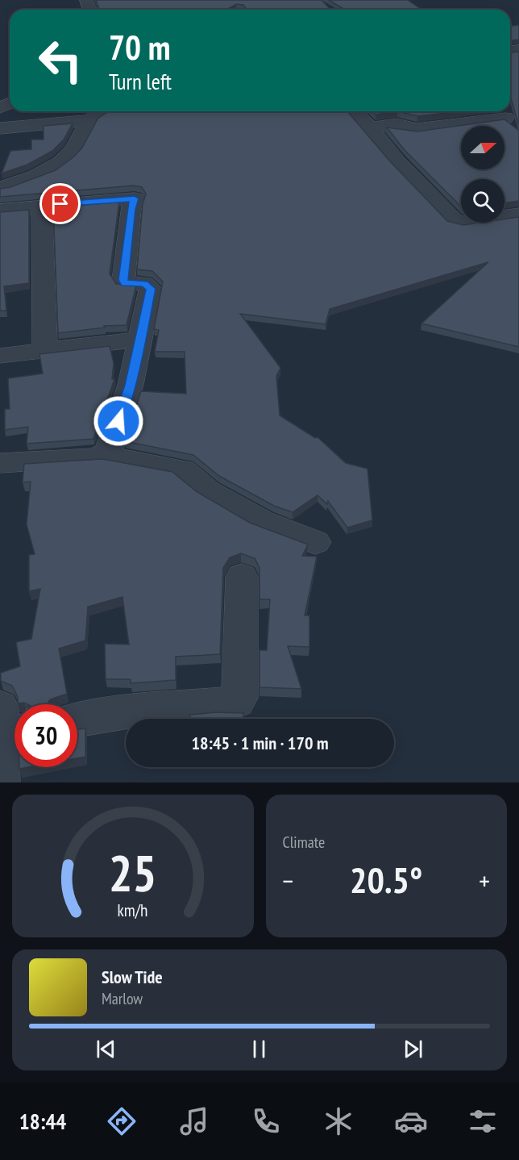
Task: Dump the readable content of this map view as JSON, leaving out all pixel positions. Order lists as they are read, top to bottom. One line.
{"north":"right","page":{"turn":["70 m","Turn left"],"limit":"30","trip":"18:45 · 1 min · 170 m","tile":"Climate","heat":["−","20.5°","+"],"song":["Slow Tide","Marlow"],"tabs":"18:44","gauge":["25","km/h"]}}
